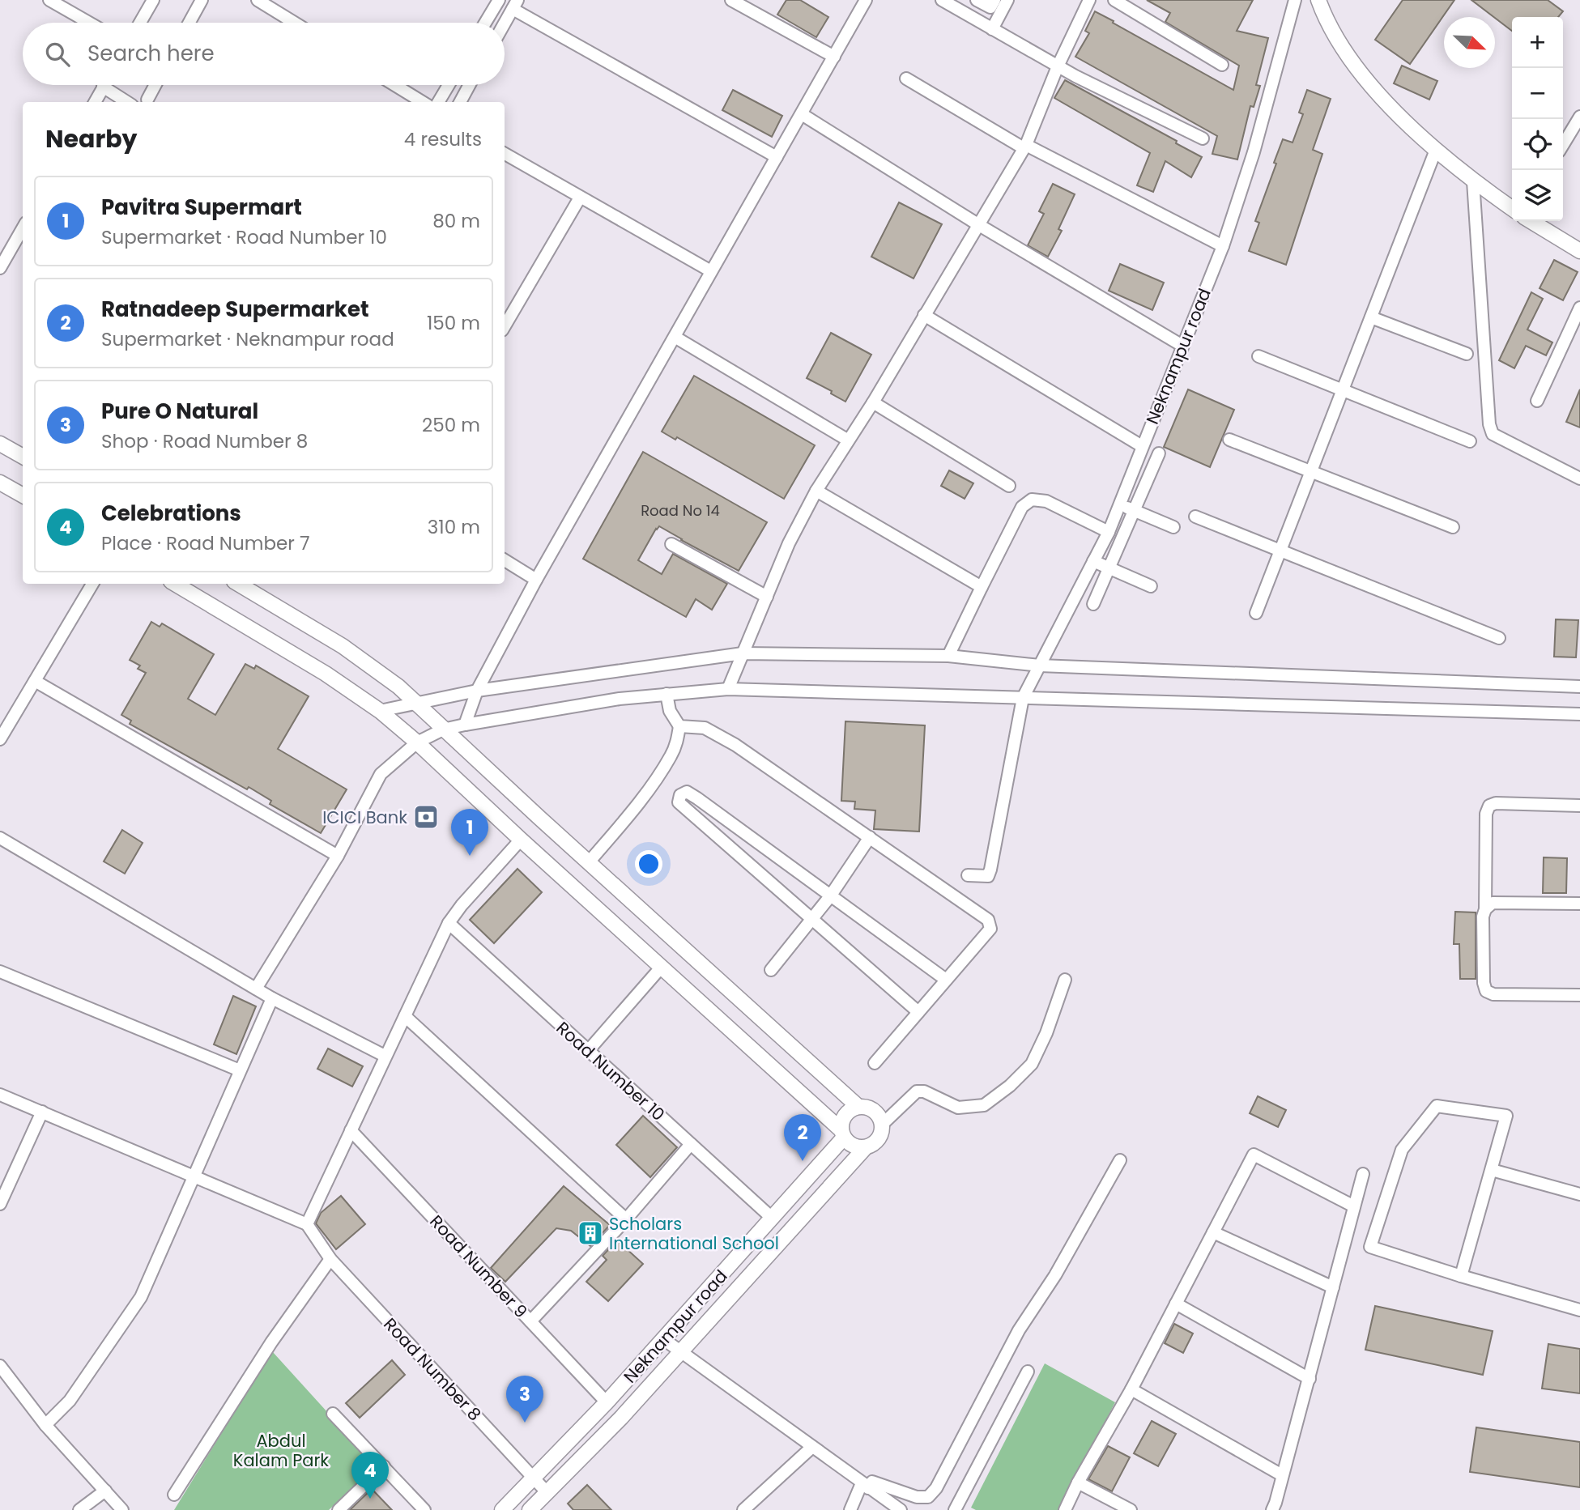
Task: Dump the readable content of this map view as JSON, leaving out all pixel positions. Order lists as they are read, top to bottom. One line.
{"streets":{"street":["Neknampur road","Road Number 10","Road Number 9","Road Number 8"]},"crossings":[["Neknampur road","Road Number 10"],["Neknampur road","Road Number 9"],["Neknampur road","Road Number 8"]],"parks":["Abdul Kalam Park"],"places":{"bank":["ICICI Bank"],"building":["Scholars International School"]},"house_numbers":["Road No 14"],"north":"bottom right","page":{"map_buttons":["+","−"],"search":"Search here","heading":["Nearby","4 results"],"list":[{"mark":"1","name":"Pavitra Supermart","note":"Supermarket · Road Number 10","value":"80 m"},{"mark":"2","name":"Ratnadeep Supermarket","note":"Supermarket · Neknampur road","value":"150 m"},{"mark":"3","name":"Pure O Natural","note":"Shop · Road Number 8","value":"250 m"},{"mark":"4","name":"Celebrations","note":"Place · Road Number 7","value":"310 m"}],"pins":["1","2","3","4"]}}
